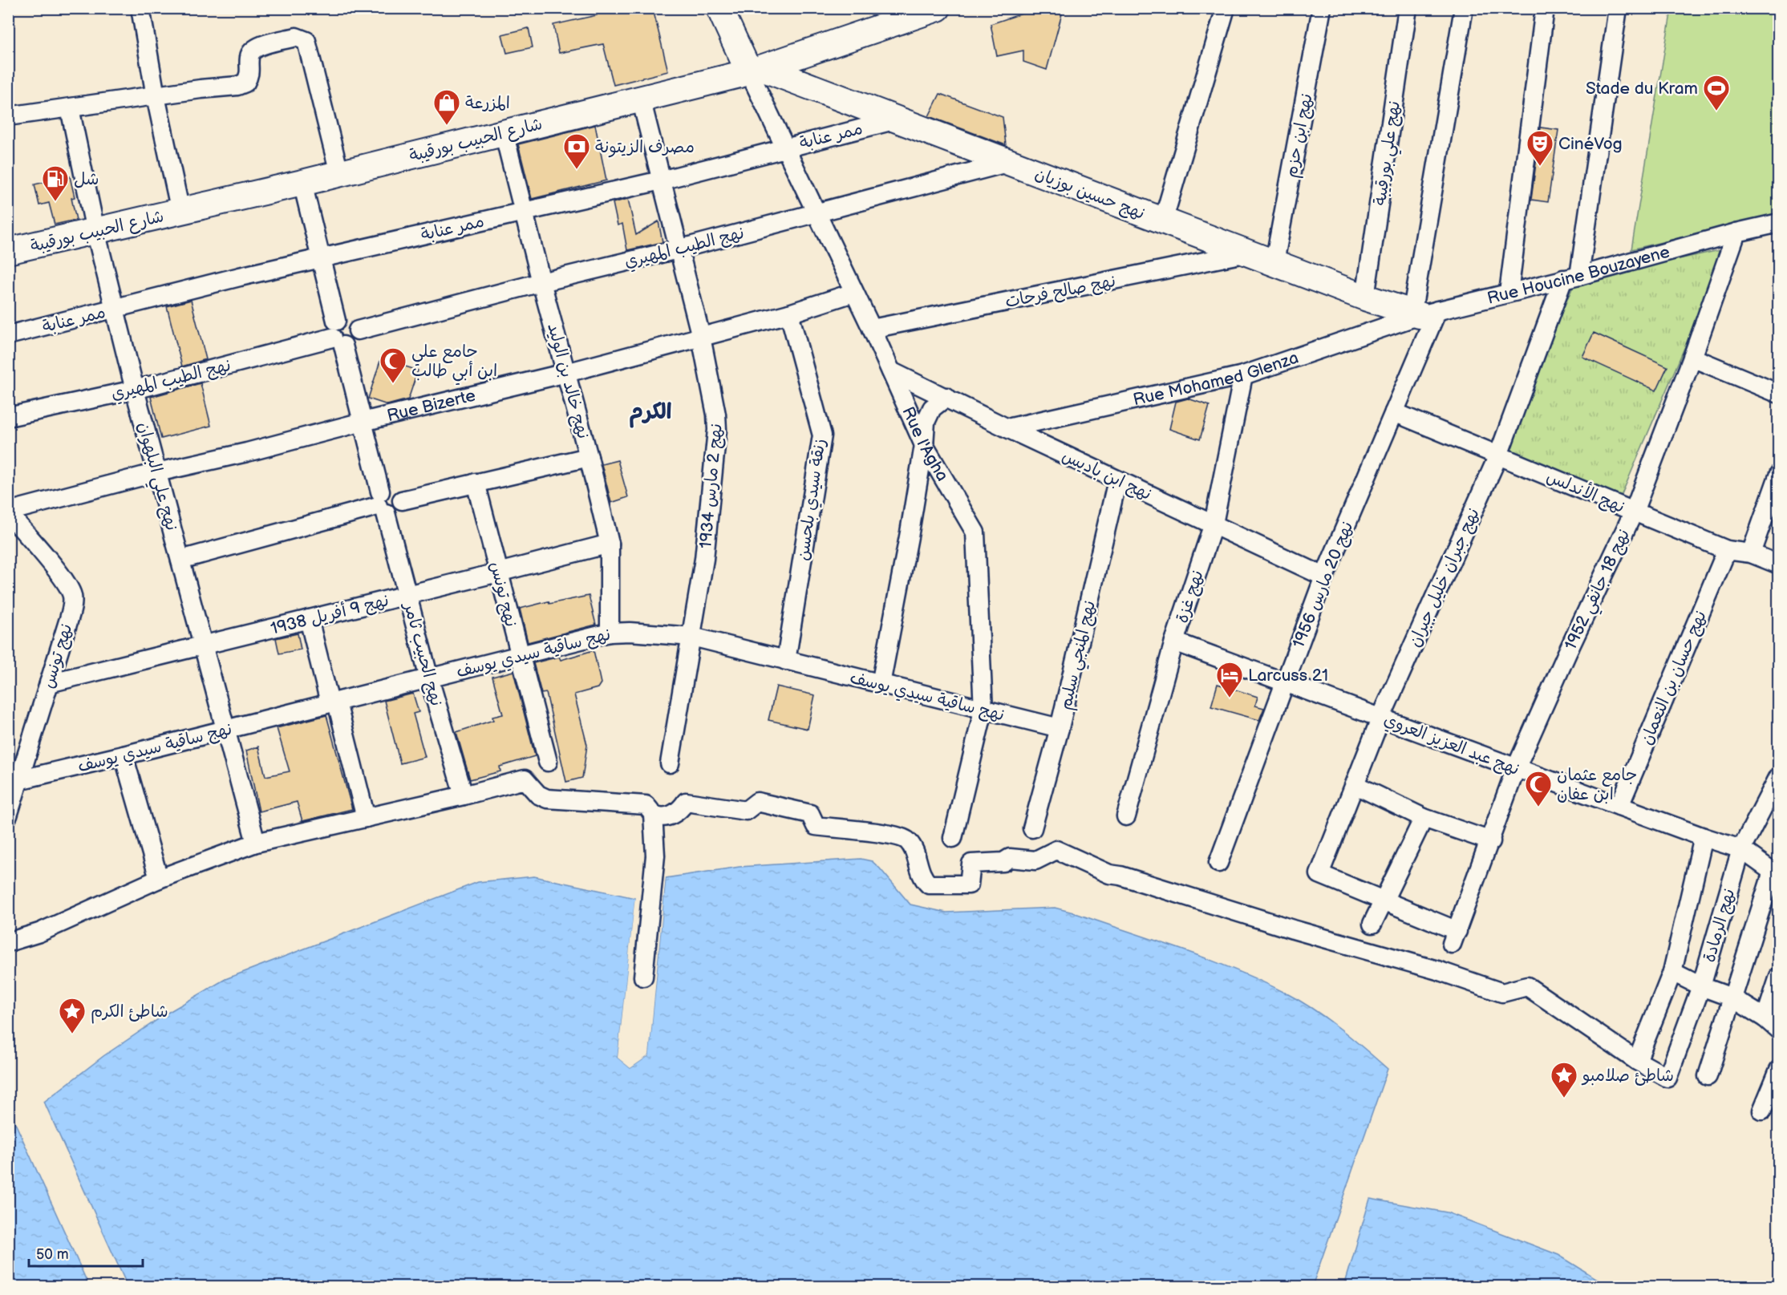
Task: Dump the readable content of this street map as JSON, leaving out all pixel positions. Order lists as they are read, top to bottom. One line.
{"streets":{"main road":["شارع الحبيب بورقيبة","نهج حسين بوزيان"],"street":["ممر عنابة","نهج ابن حزم","نهج علي بورقيبة","نهج الطيب المهيري","Rue Houcine Bouzayene","نهج صالح فرحات","Rue Mohamed Glenza","نهج خالد بن الوليد","Rue Bizerte","Rue l'Agha","نهج ابن باديس","نهج علي البلهوان","نهج 2 مارس 1934","نهج الأندلس","زنقة سيدي بلحسن","نهج جبران خليل جبران","نهج 20 مارس 1956","نهج 18 جانفي 1952","نهج تونس","نهج غزة","نهج 9 أفريل 1938","نهج ساقية سيدي يوسف","نهج الحبيب ثامر","نهج المنجي سليم","نهج حسان بن النعمان","نهج عبد العزيز العروي","نهج الرمادة"]},"crossings":[["ممر عنابة","نهج حسين بوزيان"],["ممر عنابة","نهج خالد بن الوليد"],["ممر عنابة","Rue l'Agha"],["ممر عنابة","نهج علي البلهوان"],["ممر عنابة","نهج 2 مارس 1934"],["ممر عنابة","نهج الحبيب ثامر"],["نهج ابن حزم","نهج حسين بوزيان"],["شارع الحبيب بورقيبة","نهج حسين بوزيان"],["شارع الحبيب بورقيبة","نهج خالد بن الوليد"],["شارع الحبيب بورقيبة","Rue l'Agha"],["شارع الحبيب بورقيبة","نهج علي البلهوان"],["شارع الحبيب بورقيبة","نهج 2 مارس 1934"],["شارع الحبيب بورقيبة","نهج الحبيب ثامر"],["نهج علي بورقيبة","نهج حسين بوزيان"],["نهج حسين بوزيان","نهج الطيب المهيري"],["نهج حسين بوزيان","Rue Houcine Bouzayene"],["نهج حسين بوزيان","نهج صالح فرحات"],["نهج حسين بوزيان","Rue Mohamed Glenza"],["نهج حسين بوزيان","Rue l'Agha"],["نهج حسين بوزيان","نهج 20 مارس 1956"],["نهج الطيب المهيري","نهج خالد بن الوليد"],["نهج الطيب المهيري","Rue l'Agha"],["نهج الطيب المهيري","نهج علي البلهوان"],["نهج الطيب المهيري","نهج 2 مارس 1934"],["نهج الطيب المهيري","نهج الحبيب ثامر"],["Rue Houcine Bouzayene","Rue Mohamed Glenza"],["Rue Houcine Bouzayene","نهج جبران خليل جبران"],["Rue Houcine Bouzayene","نهج 20 مارس 1956"],["Rue Houcine Bouzayene","نهج 18 جانفي 1952"],["نهج صالح فرحات","Rue l'Agha"],["Rue Mohamed Glenza","نهج ابن باديس"],["Rue Mohamed Glenza","نهج 20 مارس 1956"],["Rue Mohamed Glenza","نهج غزة"],["نهج خالد بن الوليد","Rue Bizerte"],["نهج خالد بن الوليد","نهج 9 أفريل 1938"],["نهج خالد بن الوليد","نهج ساقية سيدي يوسف"],["Rue Bizerte","Rue l'Agha"],["Rue Bizerte","نهج علي البلهوان"],["Rue Bizerte","نهج 2 مارس 1934"],["Rue Bizerte","زنقة سيدي بلحسن"],["Rue Bizerte","نهج تونس"],["Rue Bizerte","نهج الحبيب ثامر"],["Rue l'Agha","نهج ابن باديس"],["Rue l'Agha","نهج ساقية سيدي يوسف"],["نهج ابن باديس","نهج 20 مارس 1956"],["نهج ابن باديس","نهج غزة"],["نهج ابن باديس","نهج المنجي سليم"],["نهج علي البلهوان","نهج 9 أفريل 1938"],["نهج علي البلهوان","نهج ساقية سيدي يوسف"],["نهج 2 مارس 1934","نهج ساقية سيدي يوسف"],["نهج الأندلس","نهج جبران خليل جبران"],["نهج الأندلس","نهج 20 مارس 1956"],["نهج الأندلس","نهج 18 جانفي 1952"],["نهج الأندلس","نهج حسان بن النعمان"],["زنقة سيدي بلحسن","نهج ساقية سيدي يوسف"],["نهج جبران خليل جبران","نهج 18 جانفي 1952"],["نهج جبران خليل جبران","نهج عبد العزيز العروي"],["نهج 20 مارس 1956","نهج عبد العزيز العروي"],["نهج 18 جانفي 1952","نهج عبد العزيز العروي"],["نهج تونس","نهج 9 أفريل 1938"],["نهج تونس","نهج ساقية سيدي يوسف"],["نهج غزة","نهج عبد العزيز العروي"],["نهج 9 أفريل 1938","نهج الحبيب ثامر"],["نهج ساقية سيدي يوسف","نهج الحبيب ثامر"],["نهج ساقية سيدي يوسف","نهج المنجي سليم"],["نهج حسان بن النعمان","نهج عبد العزيز العروي"],["نهج عبد العزيز العروي","نهج الرمادة"]],"districts":["الكرم"],"places":{"sports":["Stade du Kram"],"shop":["المزرعة"],"theatre":["CinéVog"],"bank":["مصرف الزيتونة"],"fuel station":["شل"],"mosque":["جامع علي ابن أبي طالب","جامع عثمان ابن عفان"],"hotel":["Larcuss 21"],"place":["شاطئ الکرم","شاطئ صلامبو"]},"scale_bar":"50 m"}
